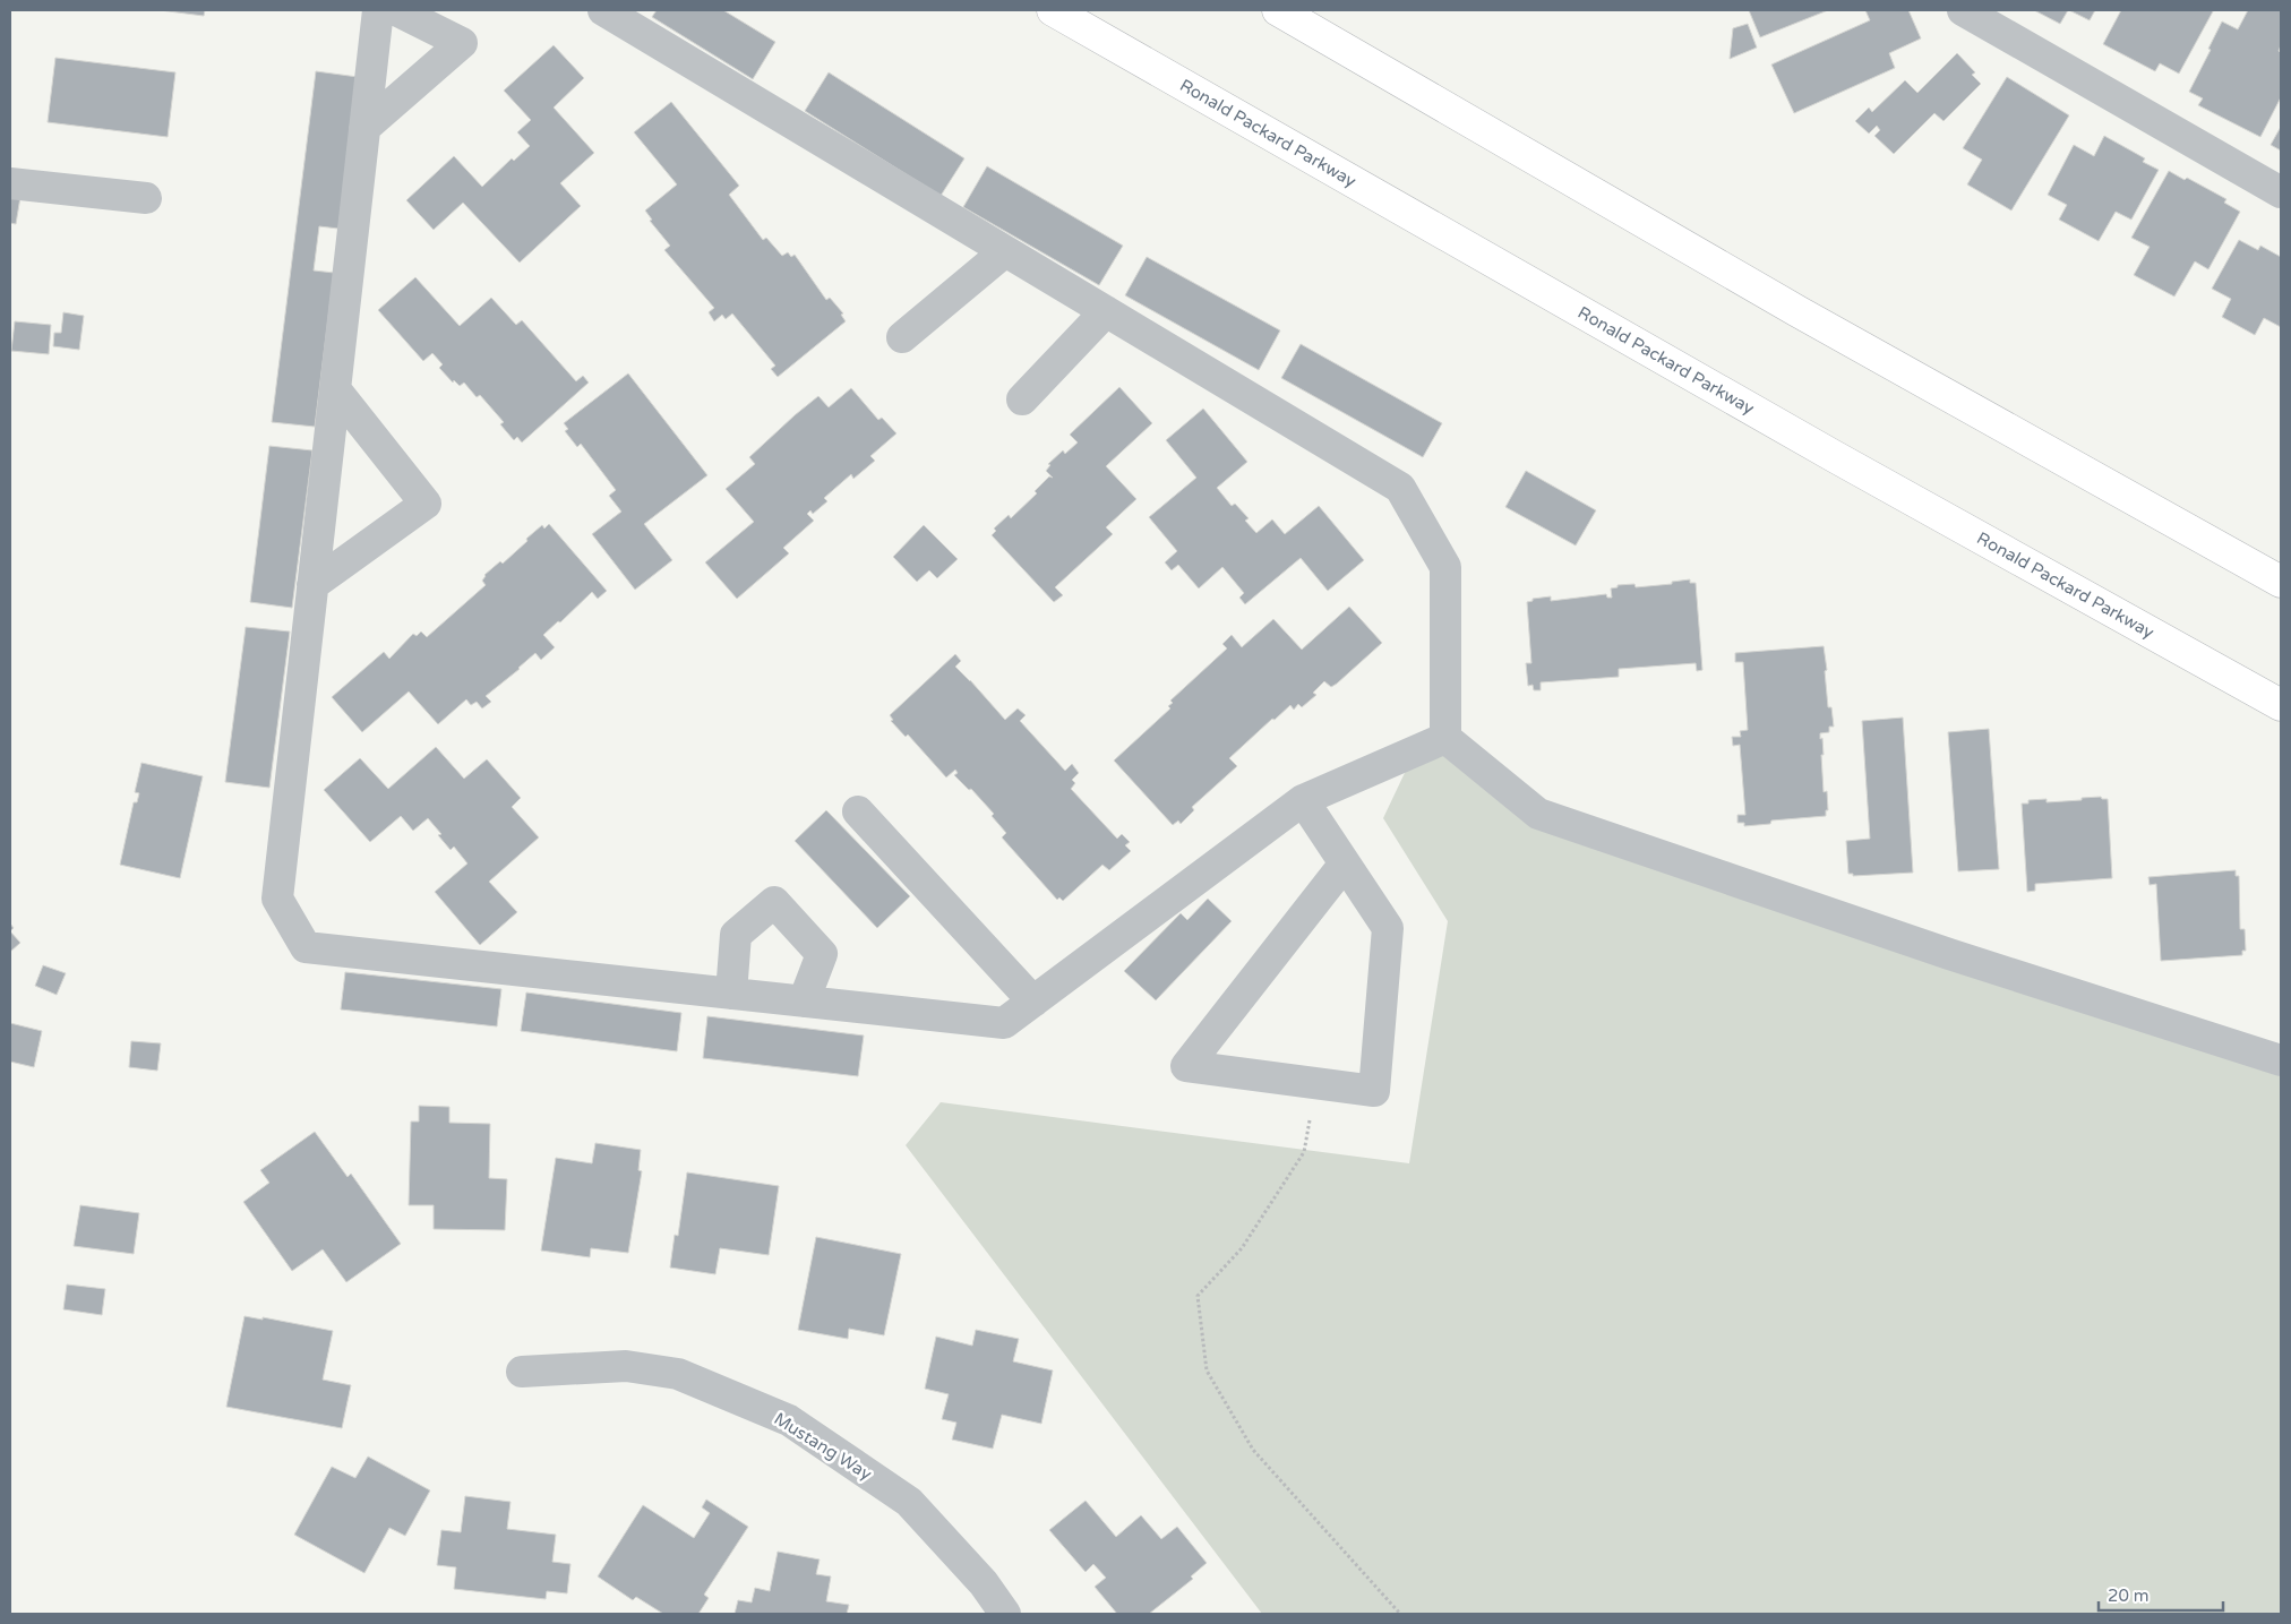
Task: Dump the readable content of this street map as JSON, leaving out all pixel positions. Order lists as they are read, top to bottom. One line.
{"streets":{"highway":["Ronald Packard Parkway"],"street":["Mustang Way"]},"scale_bar":"20 m"}
